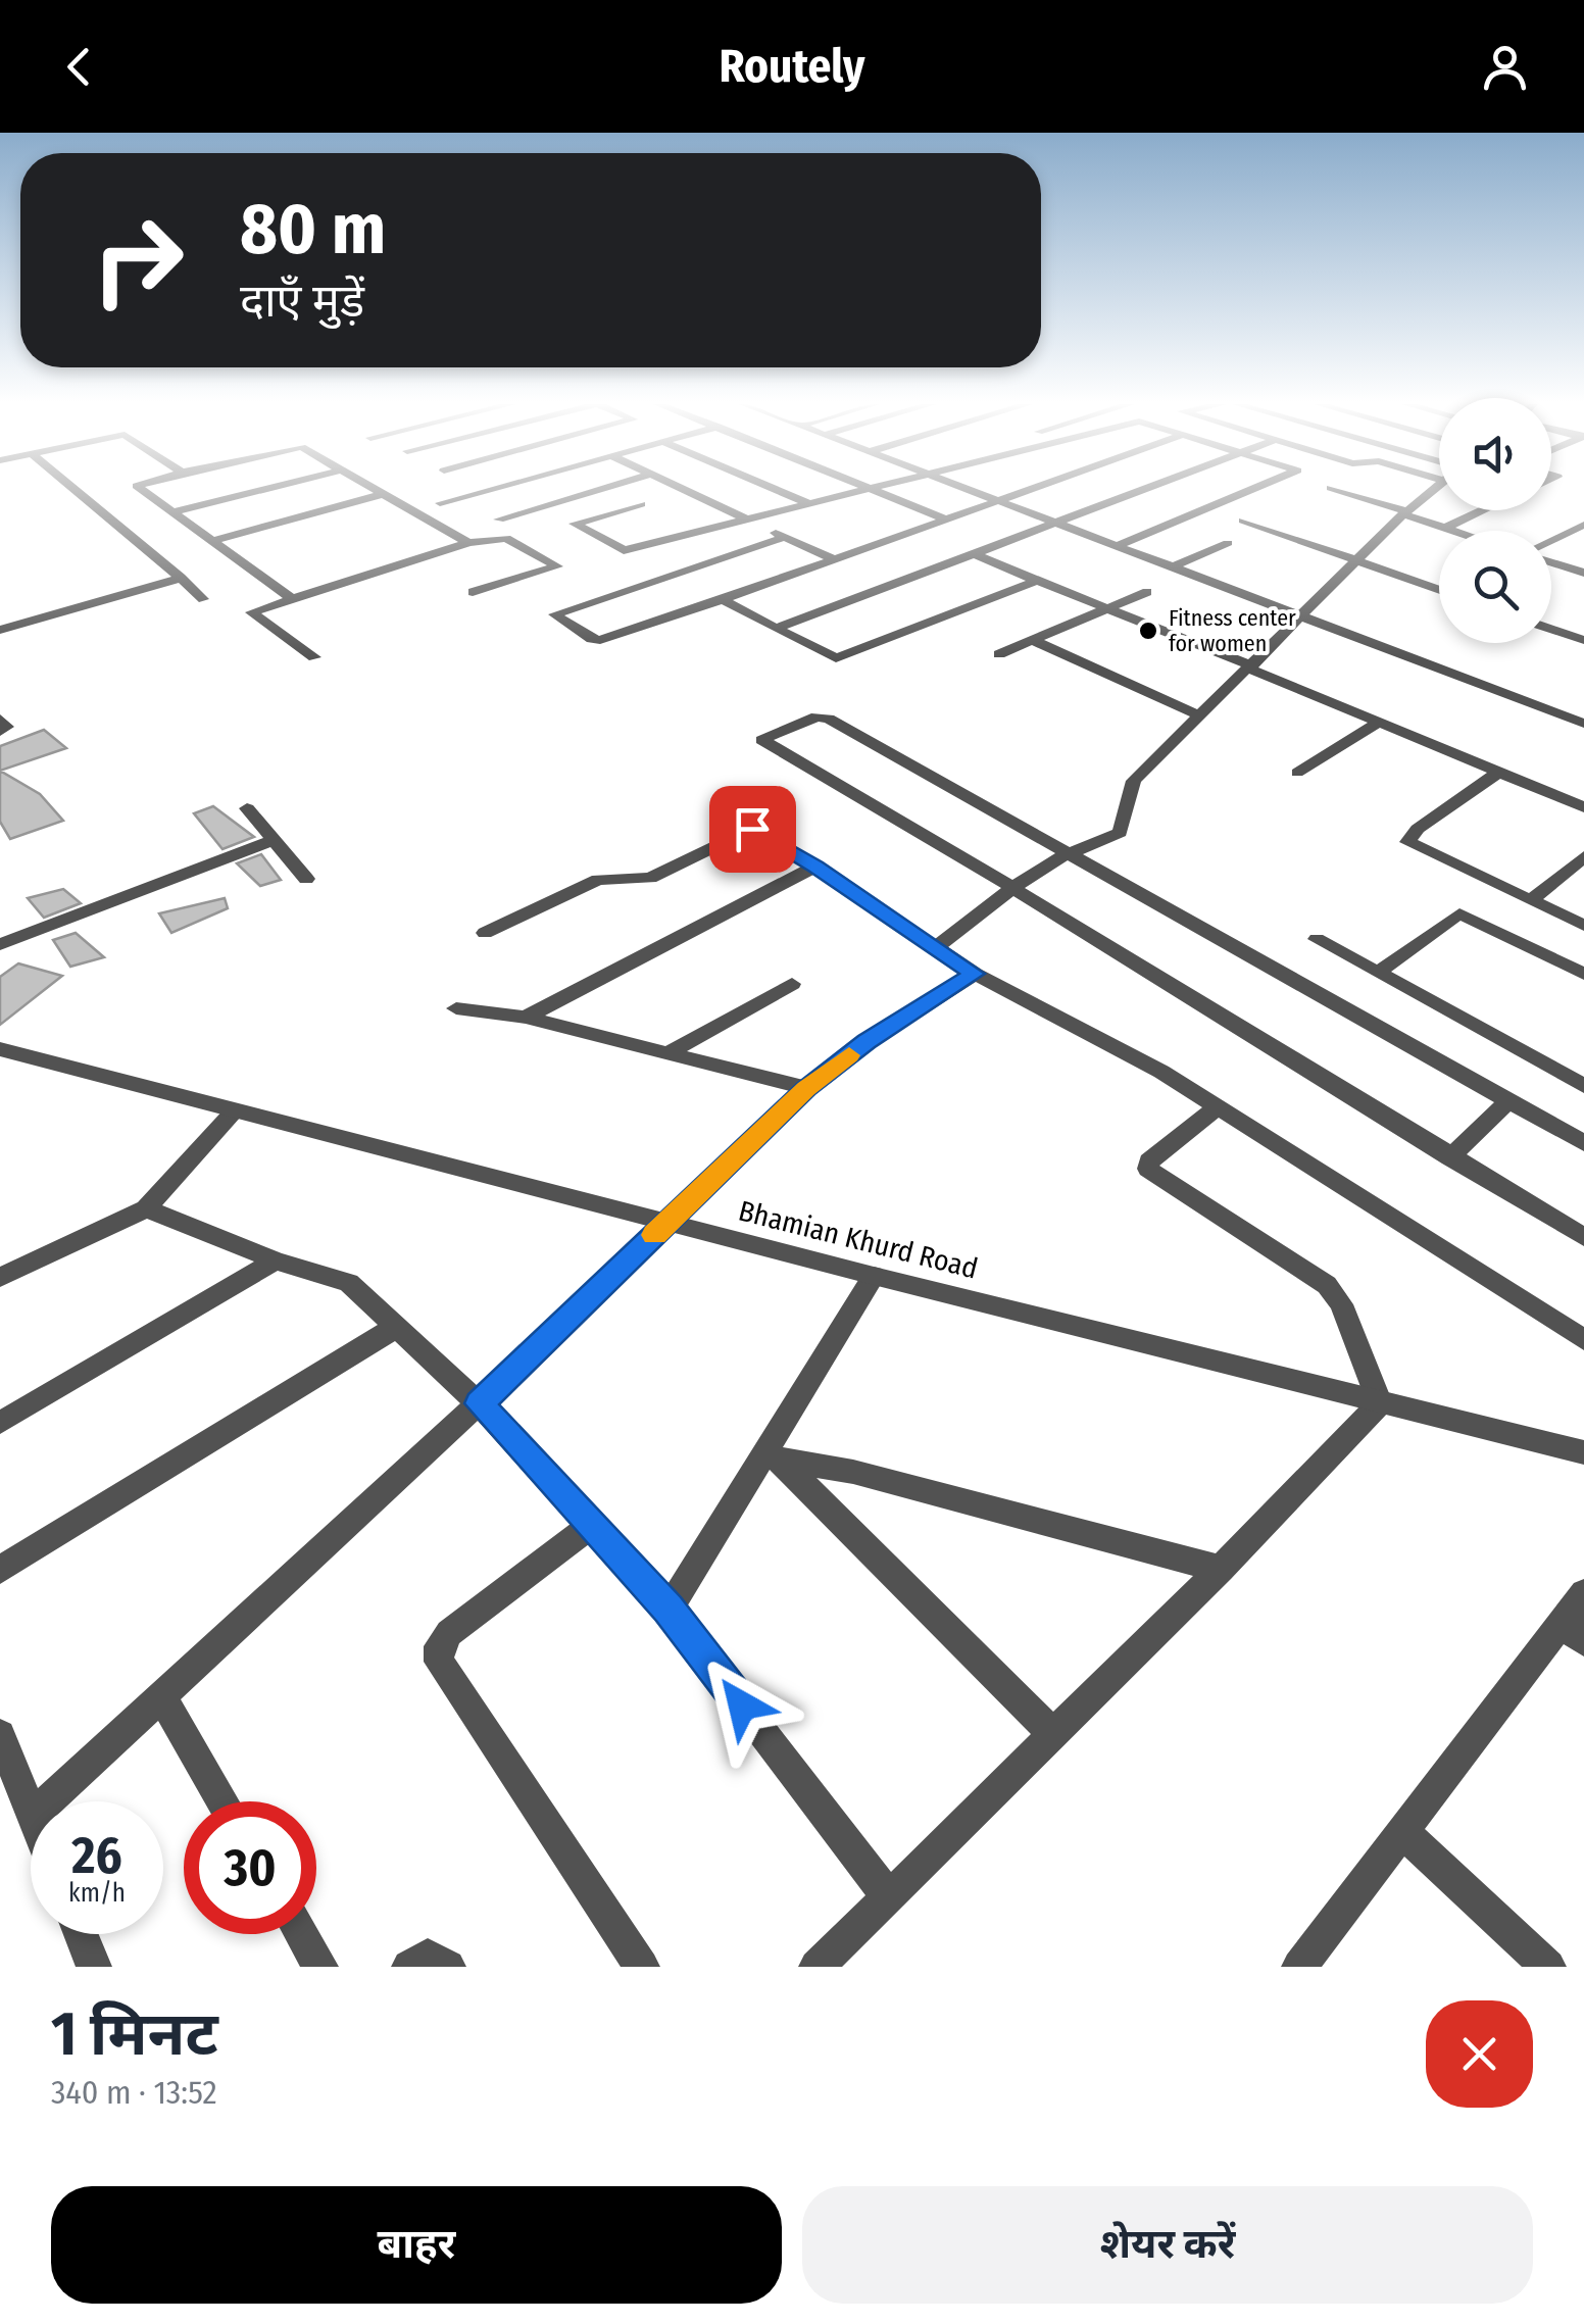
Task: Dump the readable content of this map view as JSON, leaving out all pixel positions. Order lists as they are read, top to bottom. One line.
{"streets":{"street":["Bhamian Khurd Road"]},"places":["Fitness center for women"],"page":{"header":"Routely","turn":["80 m","दाएँ मुड़ें"],"speed":"26 km/h","limit":"30","heading":["1 मिनट","340 m · 13:52"],"buttons":["बाहर","शेयर करें"]}}
